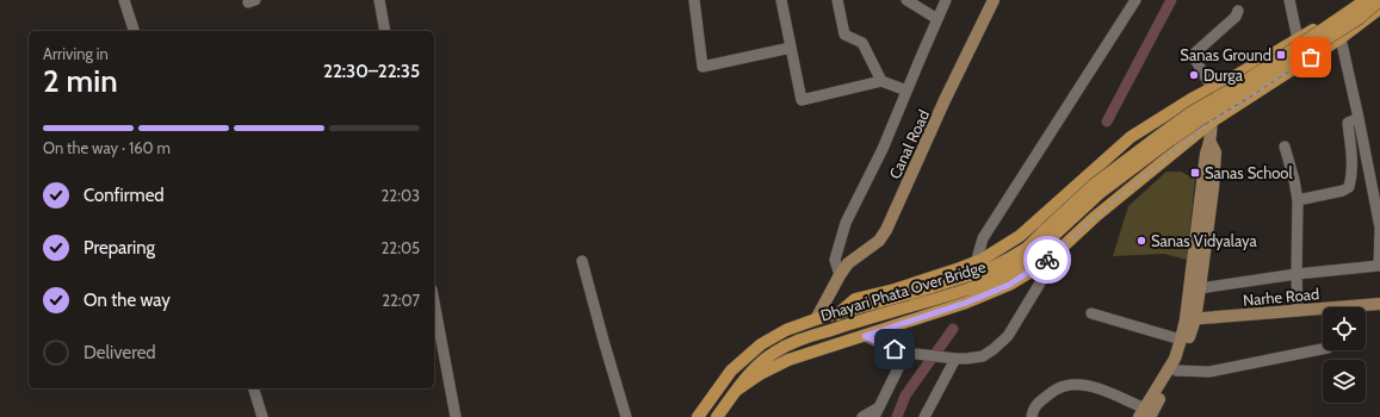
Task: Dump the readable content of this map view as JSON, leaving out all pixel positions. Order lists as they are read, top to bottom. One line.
{"streets":{"main road":["Canal Road","Dhayari Phata Over Bridge","Narhe Road"]},"crossings":[["Canal Road","Dhayari Phata Over Bridge"]],"places":{"transit":["Sanas Ground","Sanas School"],"other":["Durga","Sanas Vidyalaya"]},"page":{"heading":["2 min","Arriving in","22:30–22:35"],"bar":"On the way · 160 m","list":[["Confirmed","22:03"],["Preparing","22:05"],["On the way","22:07"],"Delivered"]}}
